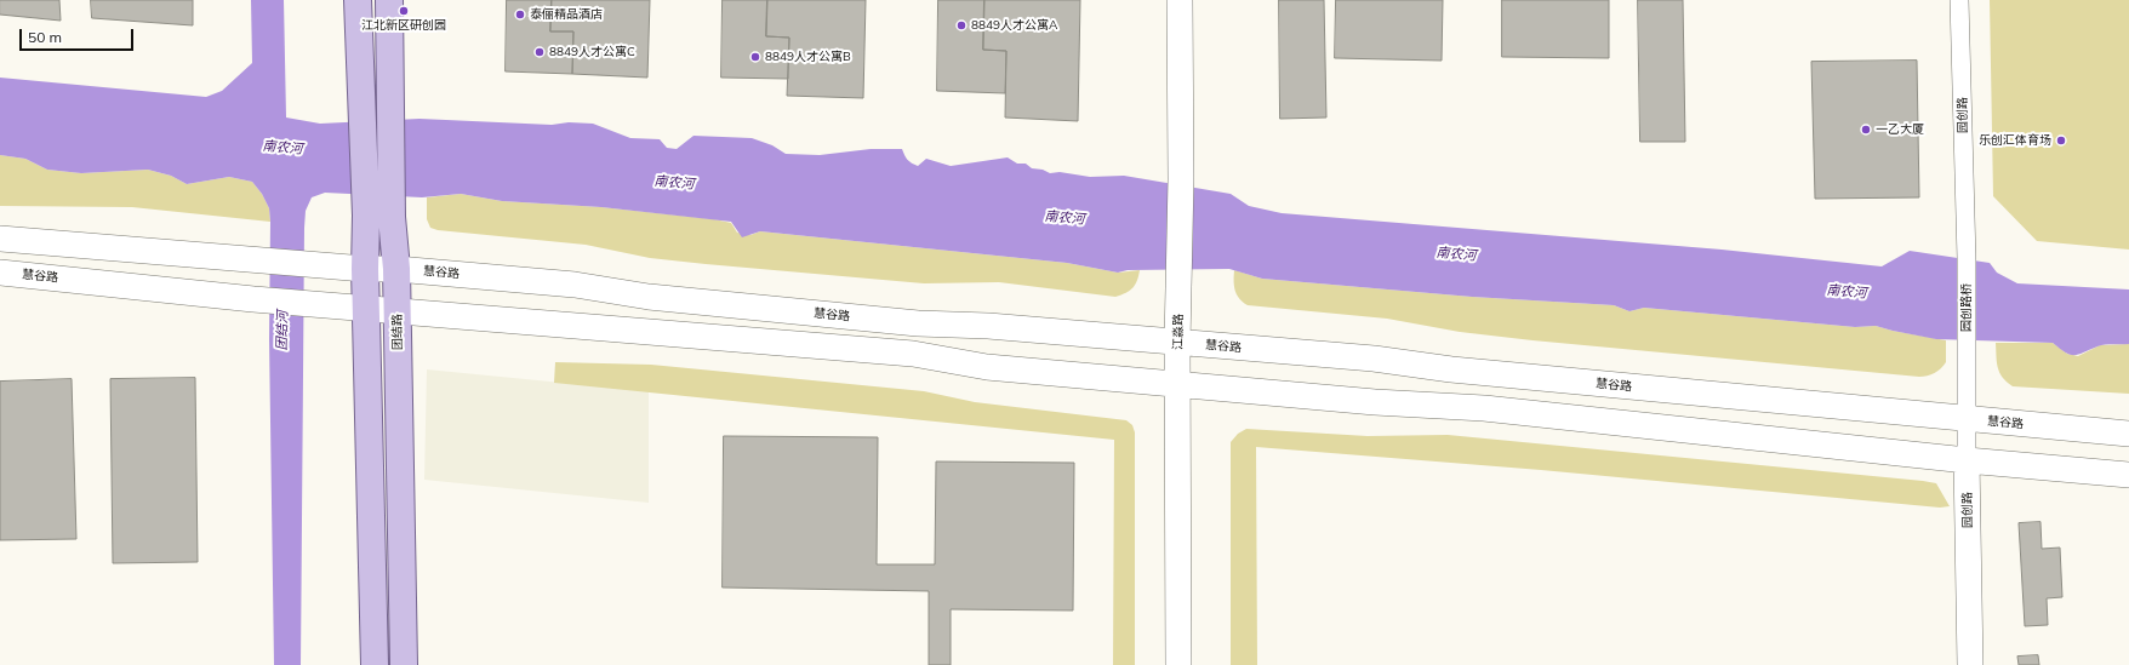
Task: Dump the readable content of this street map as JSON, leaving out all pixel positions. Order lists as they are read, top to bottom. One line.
{"streets":{"main road":["园创路","慧谷路","团结路","江淼路"],"street":["园创路桥"]},"crossings":[["园创路","慧谷路"],["园创路","园创路桥"],["慧谷路","团结路"],["慧谷路","江淼路"]],"water":["南农河","团结河"],"places":["江北新区研创园","泰俪精品酒店","8849人才公寓A","8849人才公寓C","8849人才公寓B","一乙大厦","乐创汇体育场"],"scale_bar":"50 m"}
